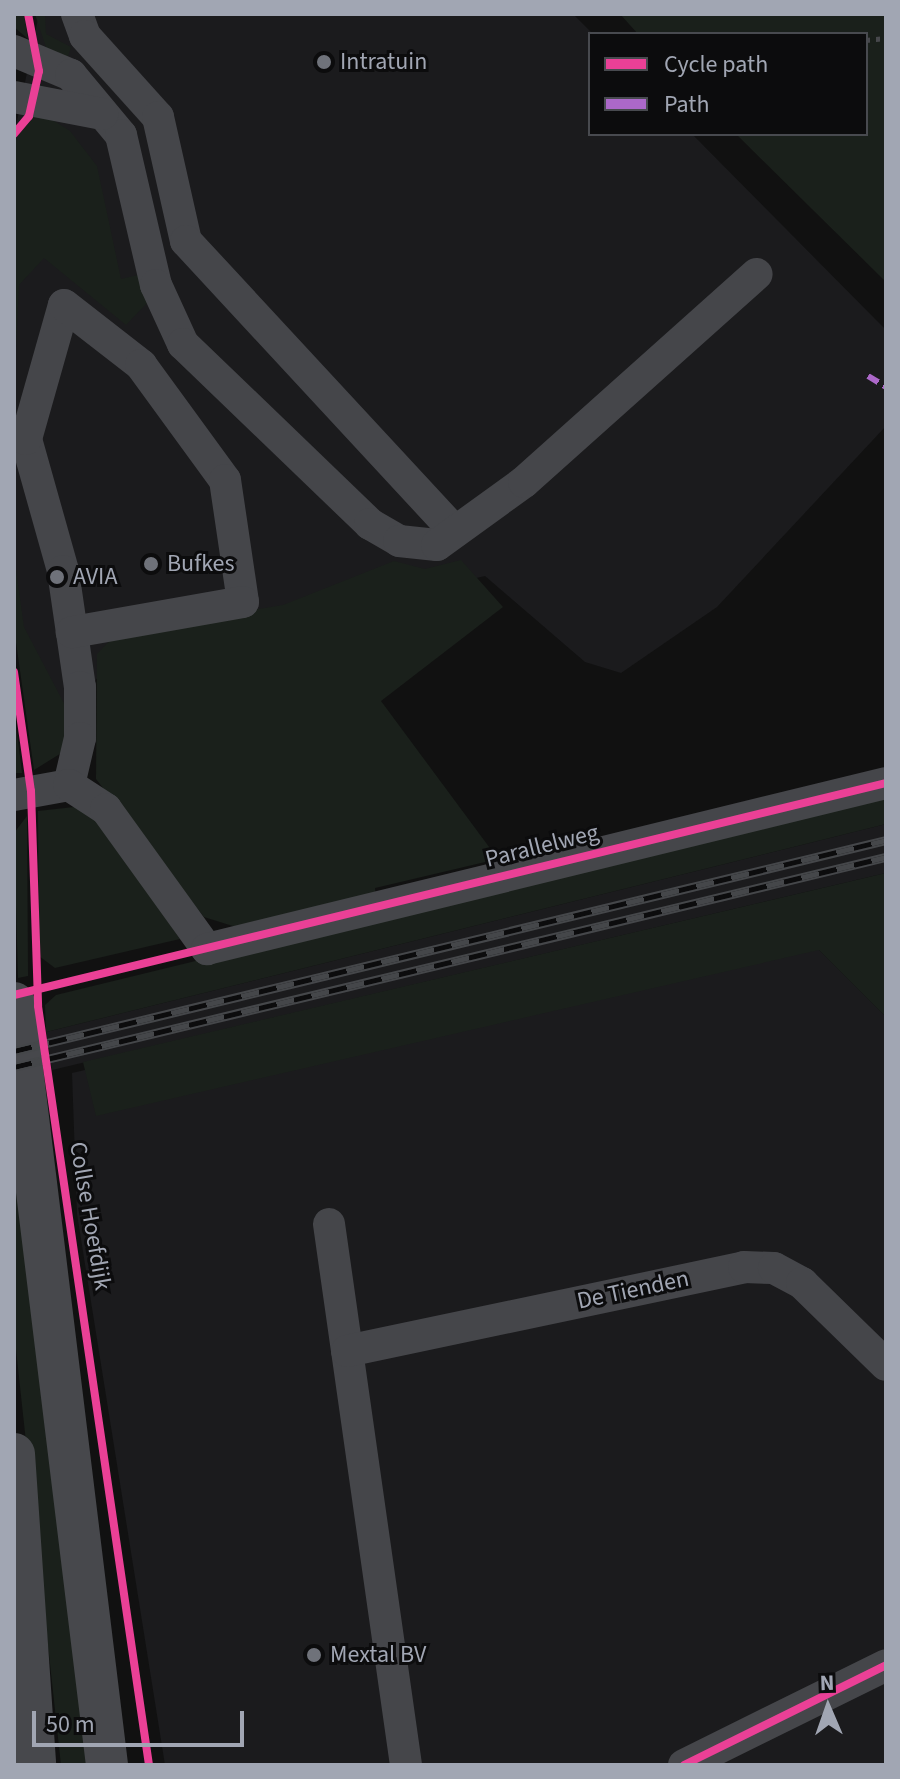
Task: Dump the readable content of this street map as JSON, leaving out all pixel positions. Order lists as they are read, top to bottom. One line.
{"streets":{"main road":["Collse Hoefdijk"],"street":["Parallelweg","De Tienden"]},"places":["Intratuin","Bufkes","AVIA","Mextal BV"],"legend":["Cycle path","Path"],"scale_bar":"50 m","north":"top"}
